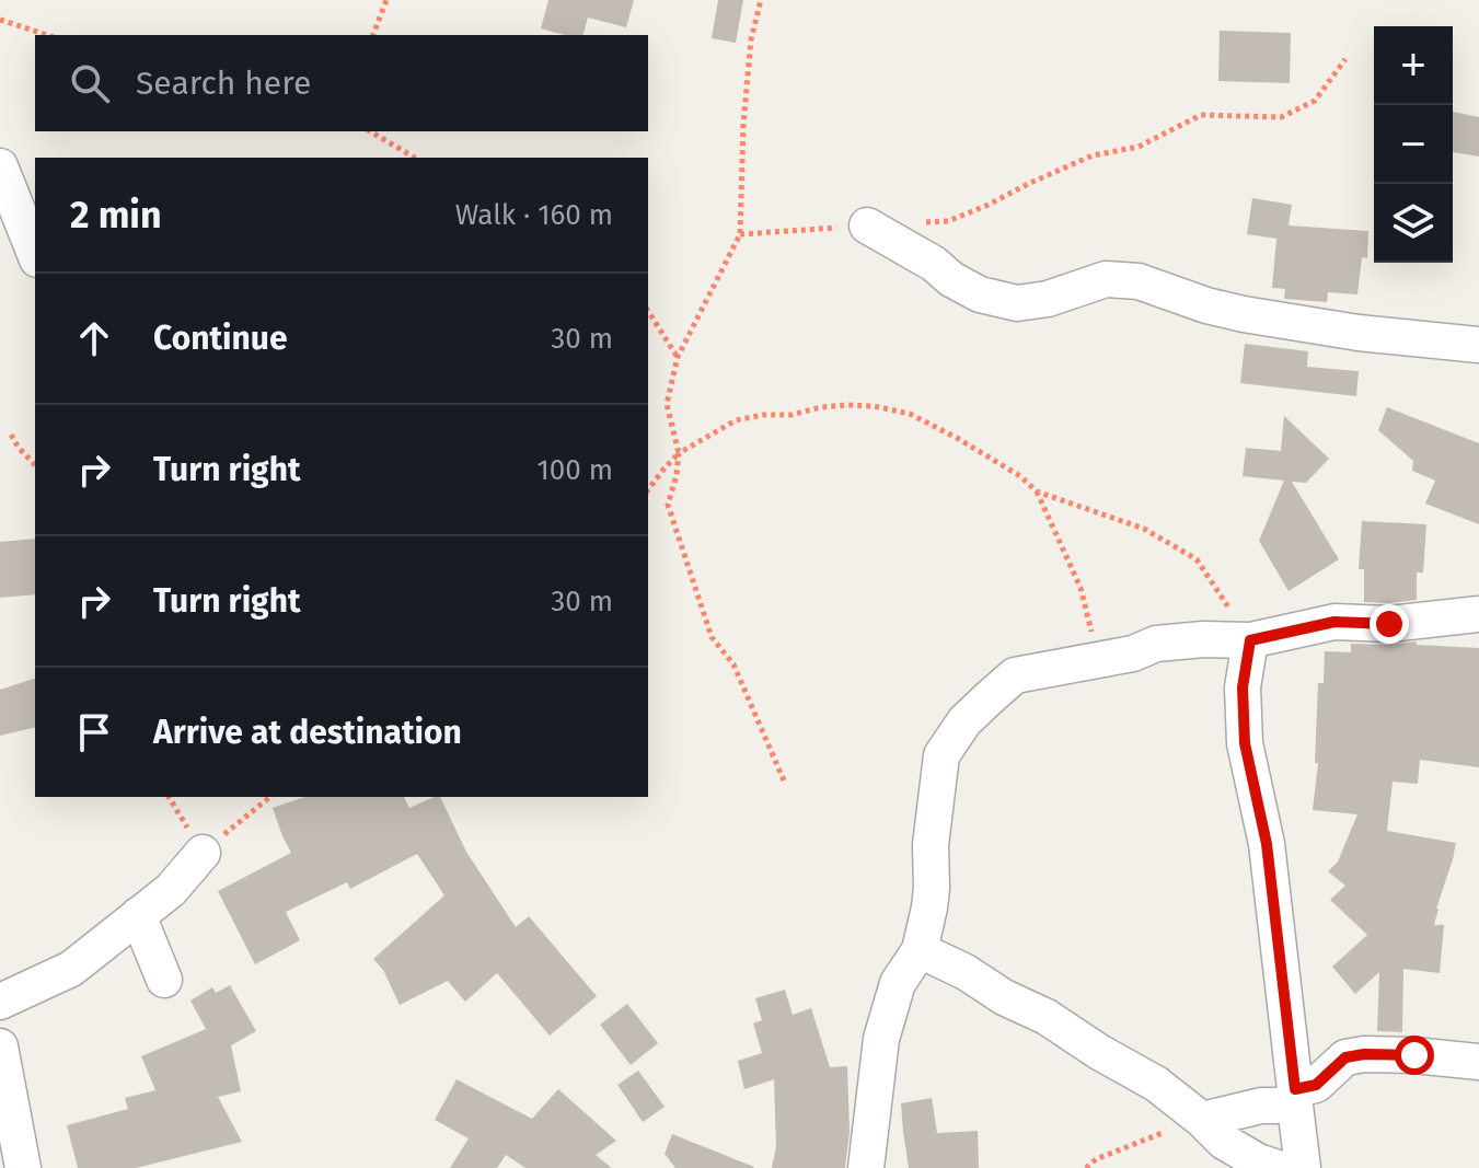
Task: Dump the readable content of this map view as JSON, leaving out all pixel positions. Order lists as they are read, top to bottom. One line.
{"page":{"map_buttons":["+","−"],"search":"Search here","heading":["2 min","Walk · 160 m"],"list":[["Continue","30 m"],["Turn right","100 m"],["Turn right","30 m"],"Arrive at destination"]}}
